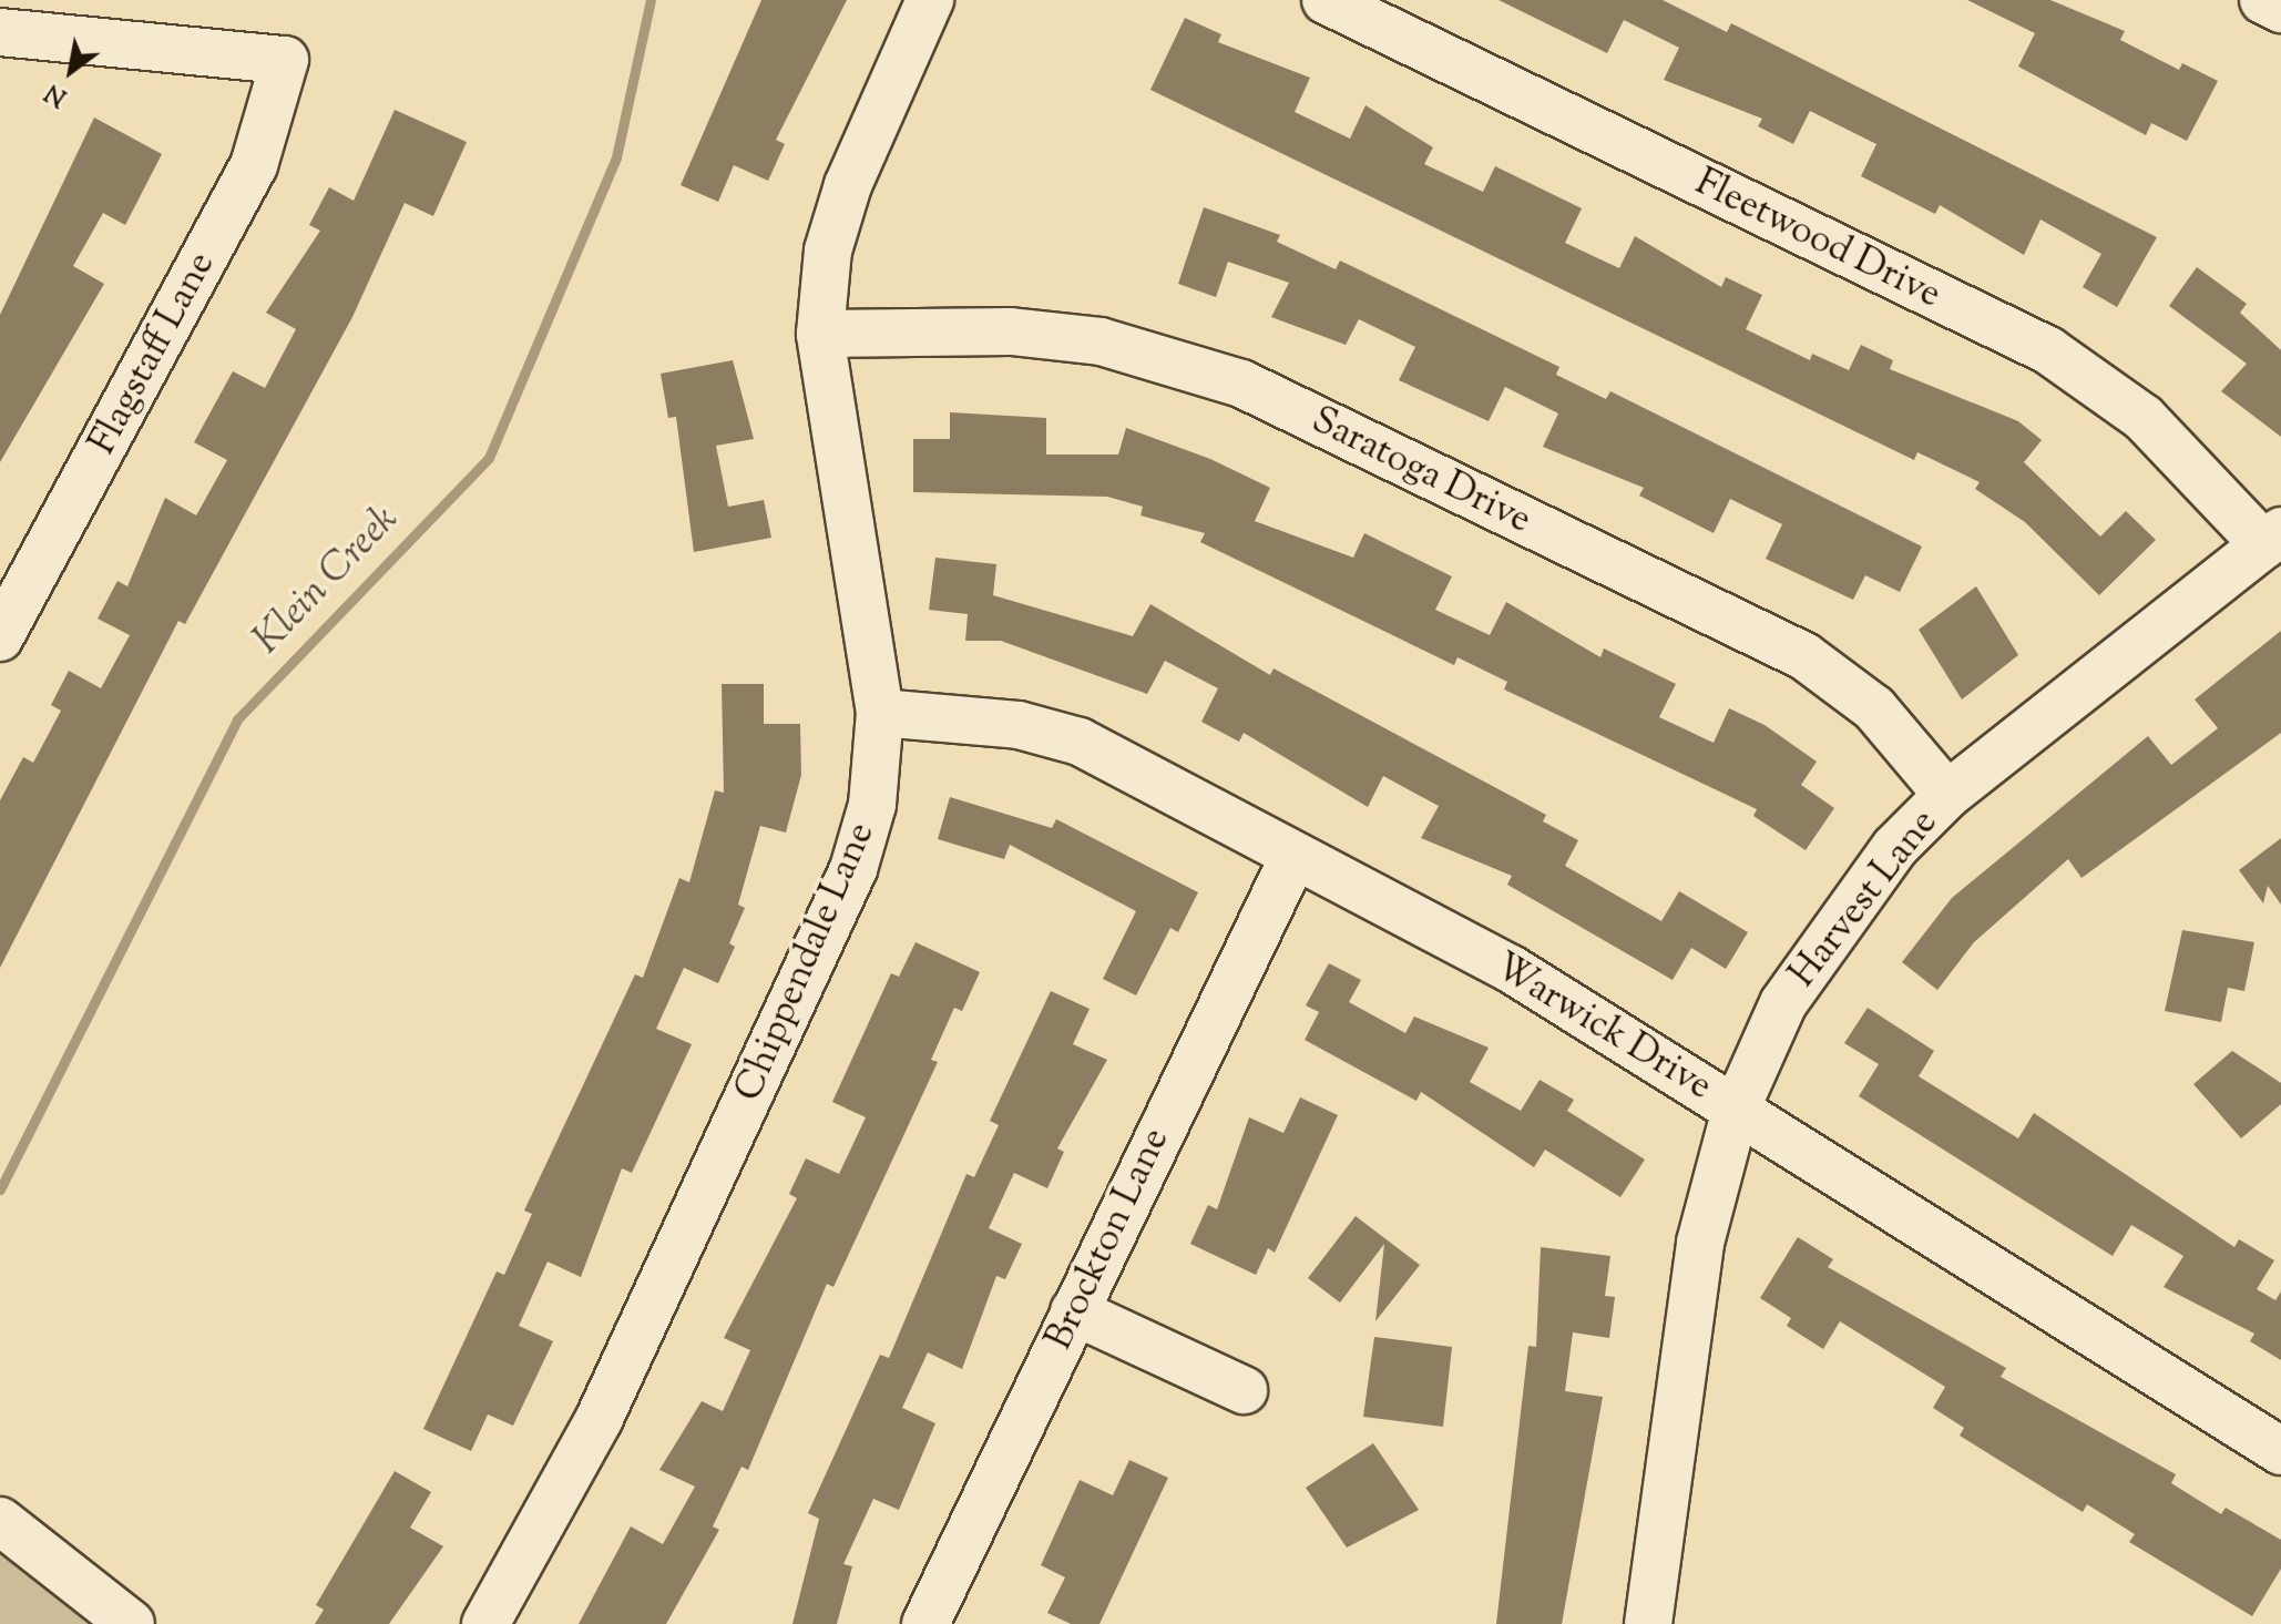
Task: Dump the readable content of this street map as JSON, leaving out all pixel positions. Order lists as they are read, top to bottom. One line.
{"streets":{"street":["Fleetwood Drive","Flagstaff Lane","Saratoga Drive","Harvest Lane","Chippendale Lane","Warwick Drive","Brockton Lane"]},"crossings":[["Fleetwood Drive","Harvest Lane"],["Saratoga Drive","Harvest Lane"],["Saratoga Drive","Chippendale Lane"],["Harvest Lane","Warwick Drive"],["Chippendale Lane","Warwick Drive"],["Warwick Drive","Brockton Lane"]],"water":["Klein Creek"],"north":"bottom left"}
